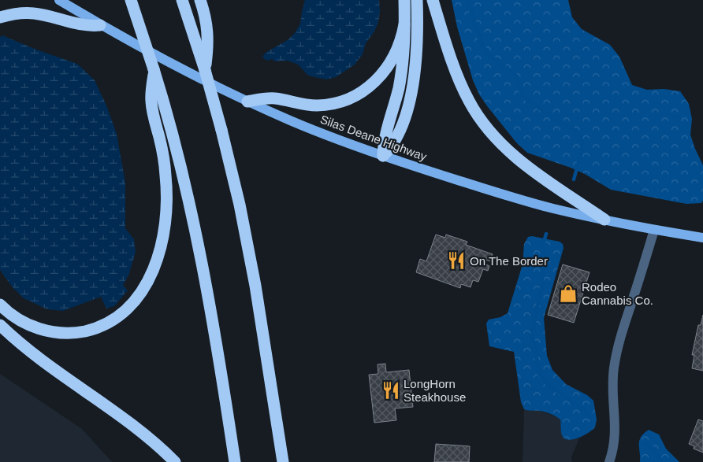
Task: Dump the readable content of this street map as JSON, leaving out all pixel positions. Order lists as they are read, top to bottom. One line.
{"streets":{"main road":["Silas Deane Highway"]},"places":{"restaurant":["On The Border","LongHorn Steakhouse"],"shop":["Rodeo Cannabis Co."]}}
